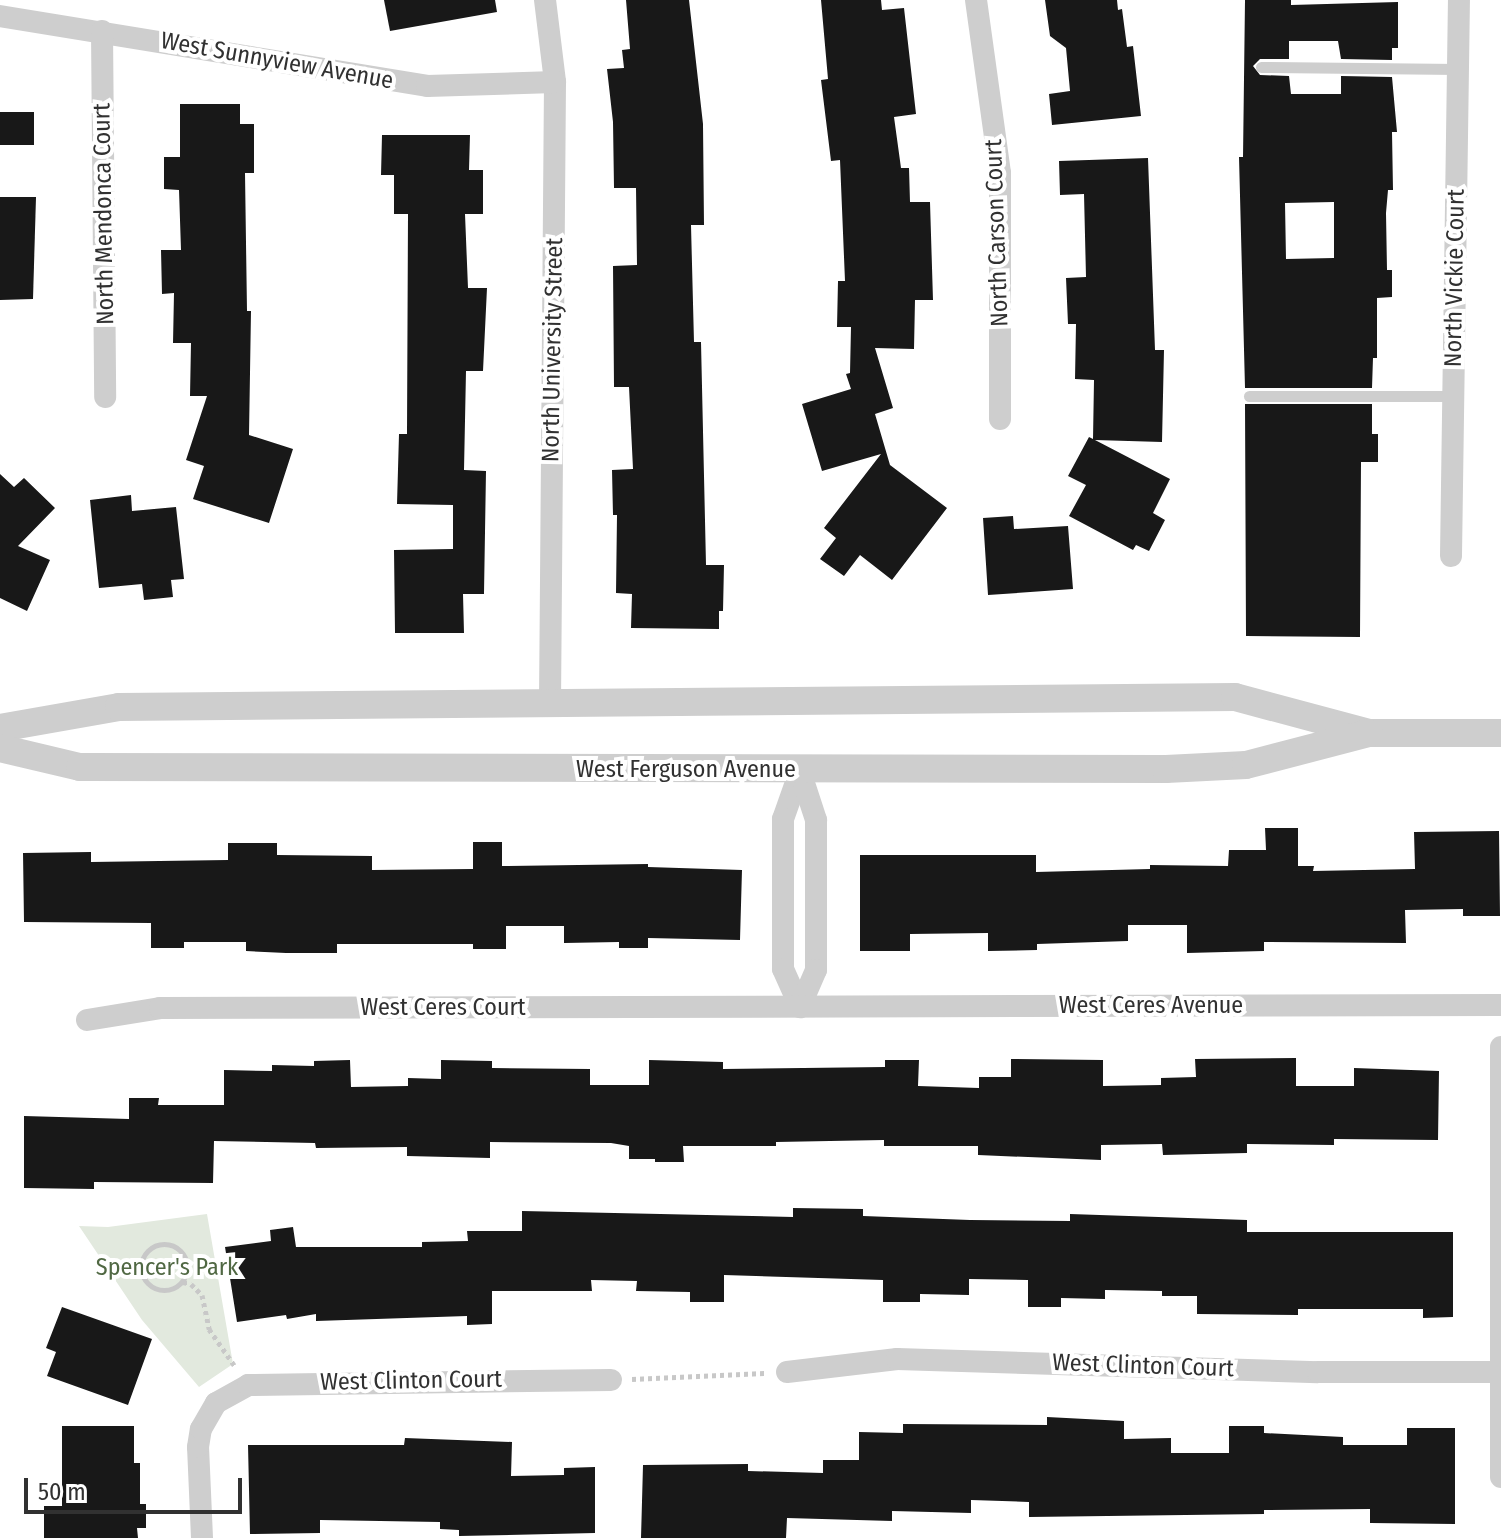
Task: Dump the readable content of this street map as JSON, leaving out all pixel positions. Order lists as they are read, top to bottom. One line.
{"streets":{"street":["West Sunnyview Avenue","North Mendonca Court","North Carson Court","North Vickie Court","North University Street","West Ferguson Avenue","West Ceres Avenue","West Ceres Court","West Clinton Court"]},"crossings":[["West Sunnyview Avenue","North Mendonca Court"],["West Sunnyview Avenue","North University Street"],["North University Street","West Ferguson Avenue"],["West Ceres Avenue","West Ceres Court"]],"parks":["Spencer's Park"],"scale_bar":"50 m"}
